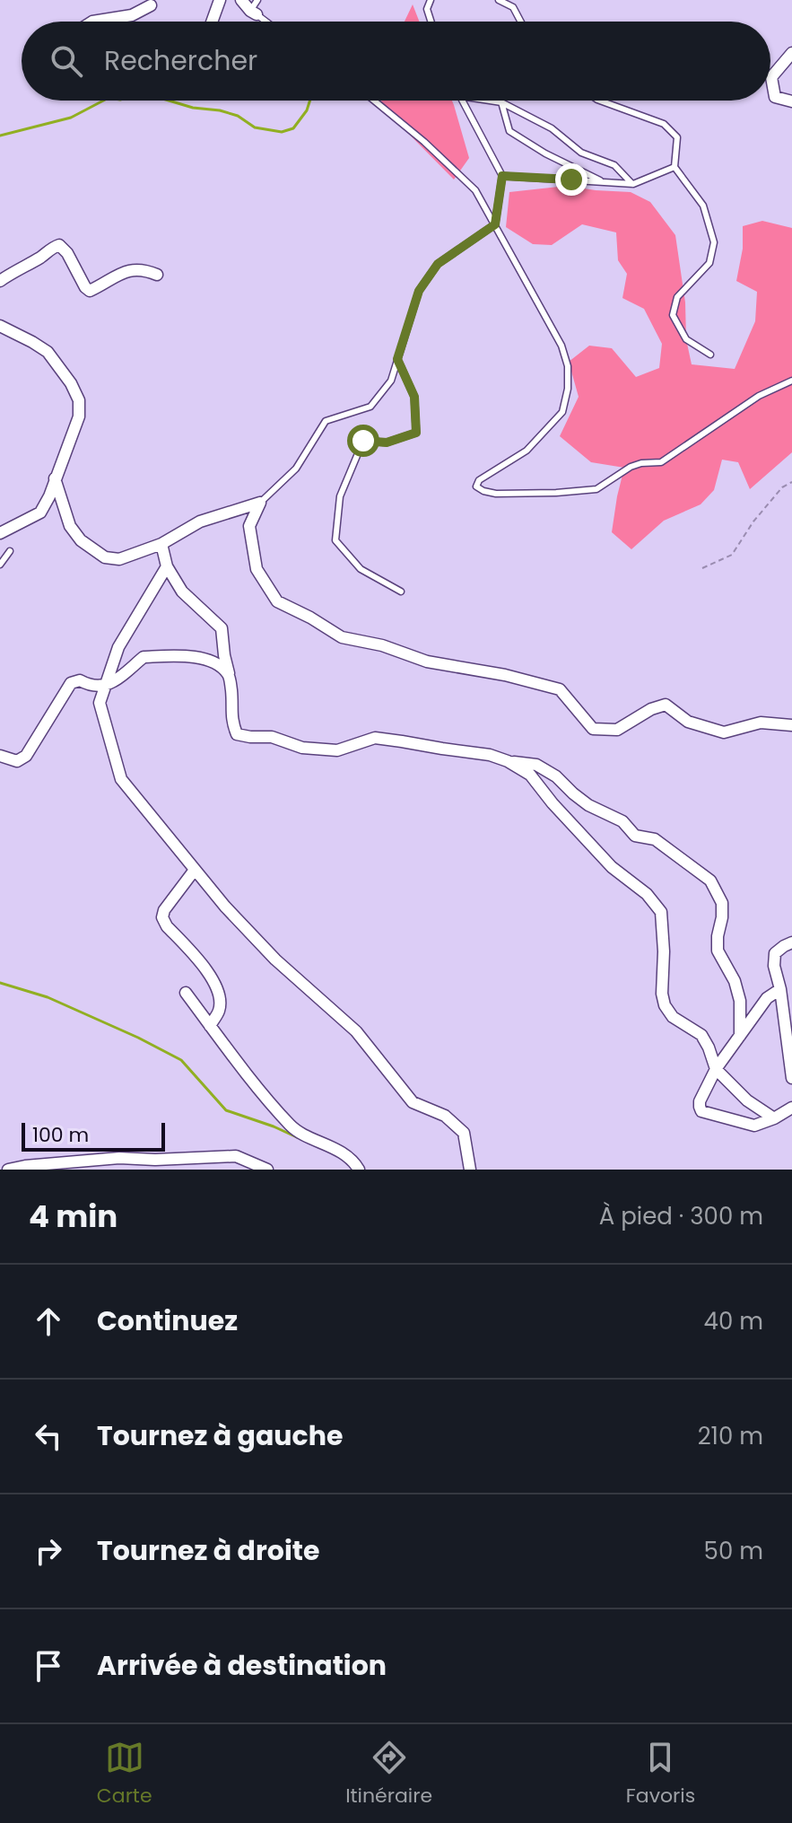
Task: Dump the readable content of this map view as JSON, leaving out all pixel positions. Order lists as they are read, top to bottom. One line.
{"scale_bar":"100 m","page":{"search":"Rechercher","scale":"100 m","heading":["4 min","À pied · 300 m"],"list":[["Continuez","40 m"],["Tournez à gauche","210 m"],["Tournez à droite","50 m"],"Arrivée à destination"],"nav":["Carte","Itinéraire","Favoris"]}}
